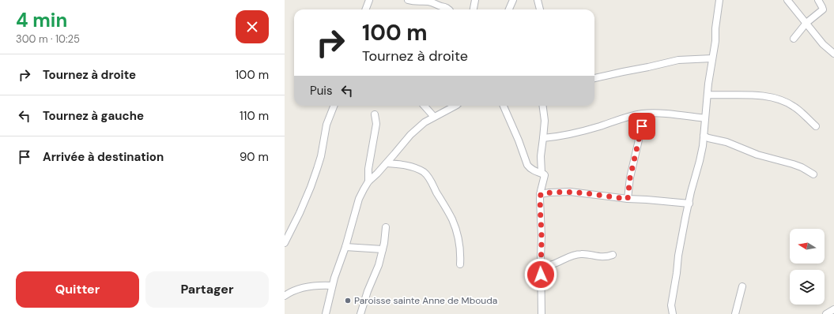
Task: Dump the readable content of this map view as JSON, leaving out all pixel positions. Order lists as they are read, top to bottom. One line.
{"places":["Paroisse sainte Anne de Mbouda"],"north":"left","page":{"heading":["4 min","300 m · 10:25"],"turn":["100 m","Tournez à droite"],"list":[{"name":"Tournez à droite","value":"100 m"},{"name":"Tournez à gauche","value":"110 m"},{"name":"Arrivée à destination","value":"90 m"}],"then":"Puis","buttons":["Quitter","Partager"]}}
